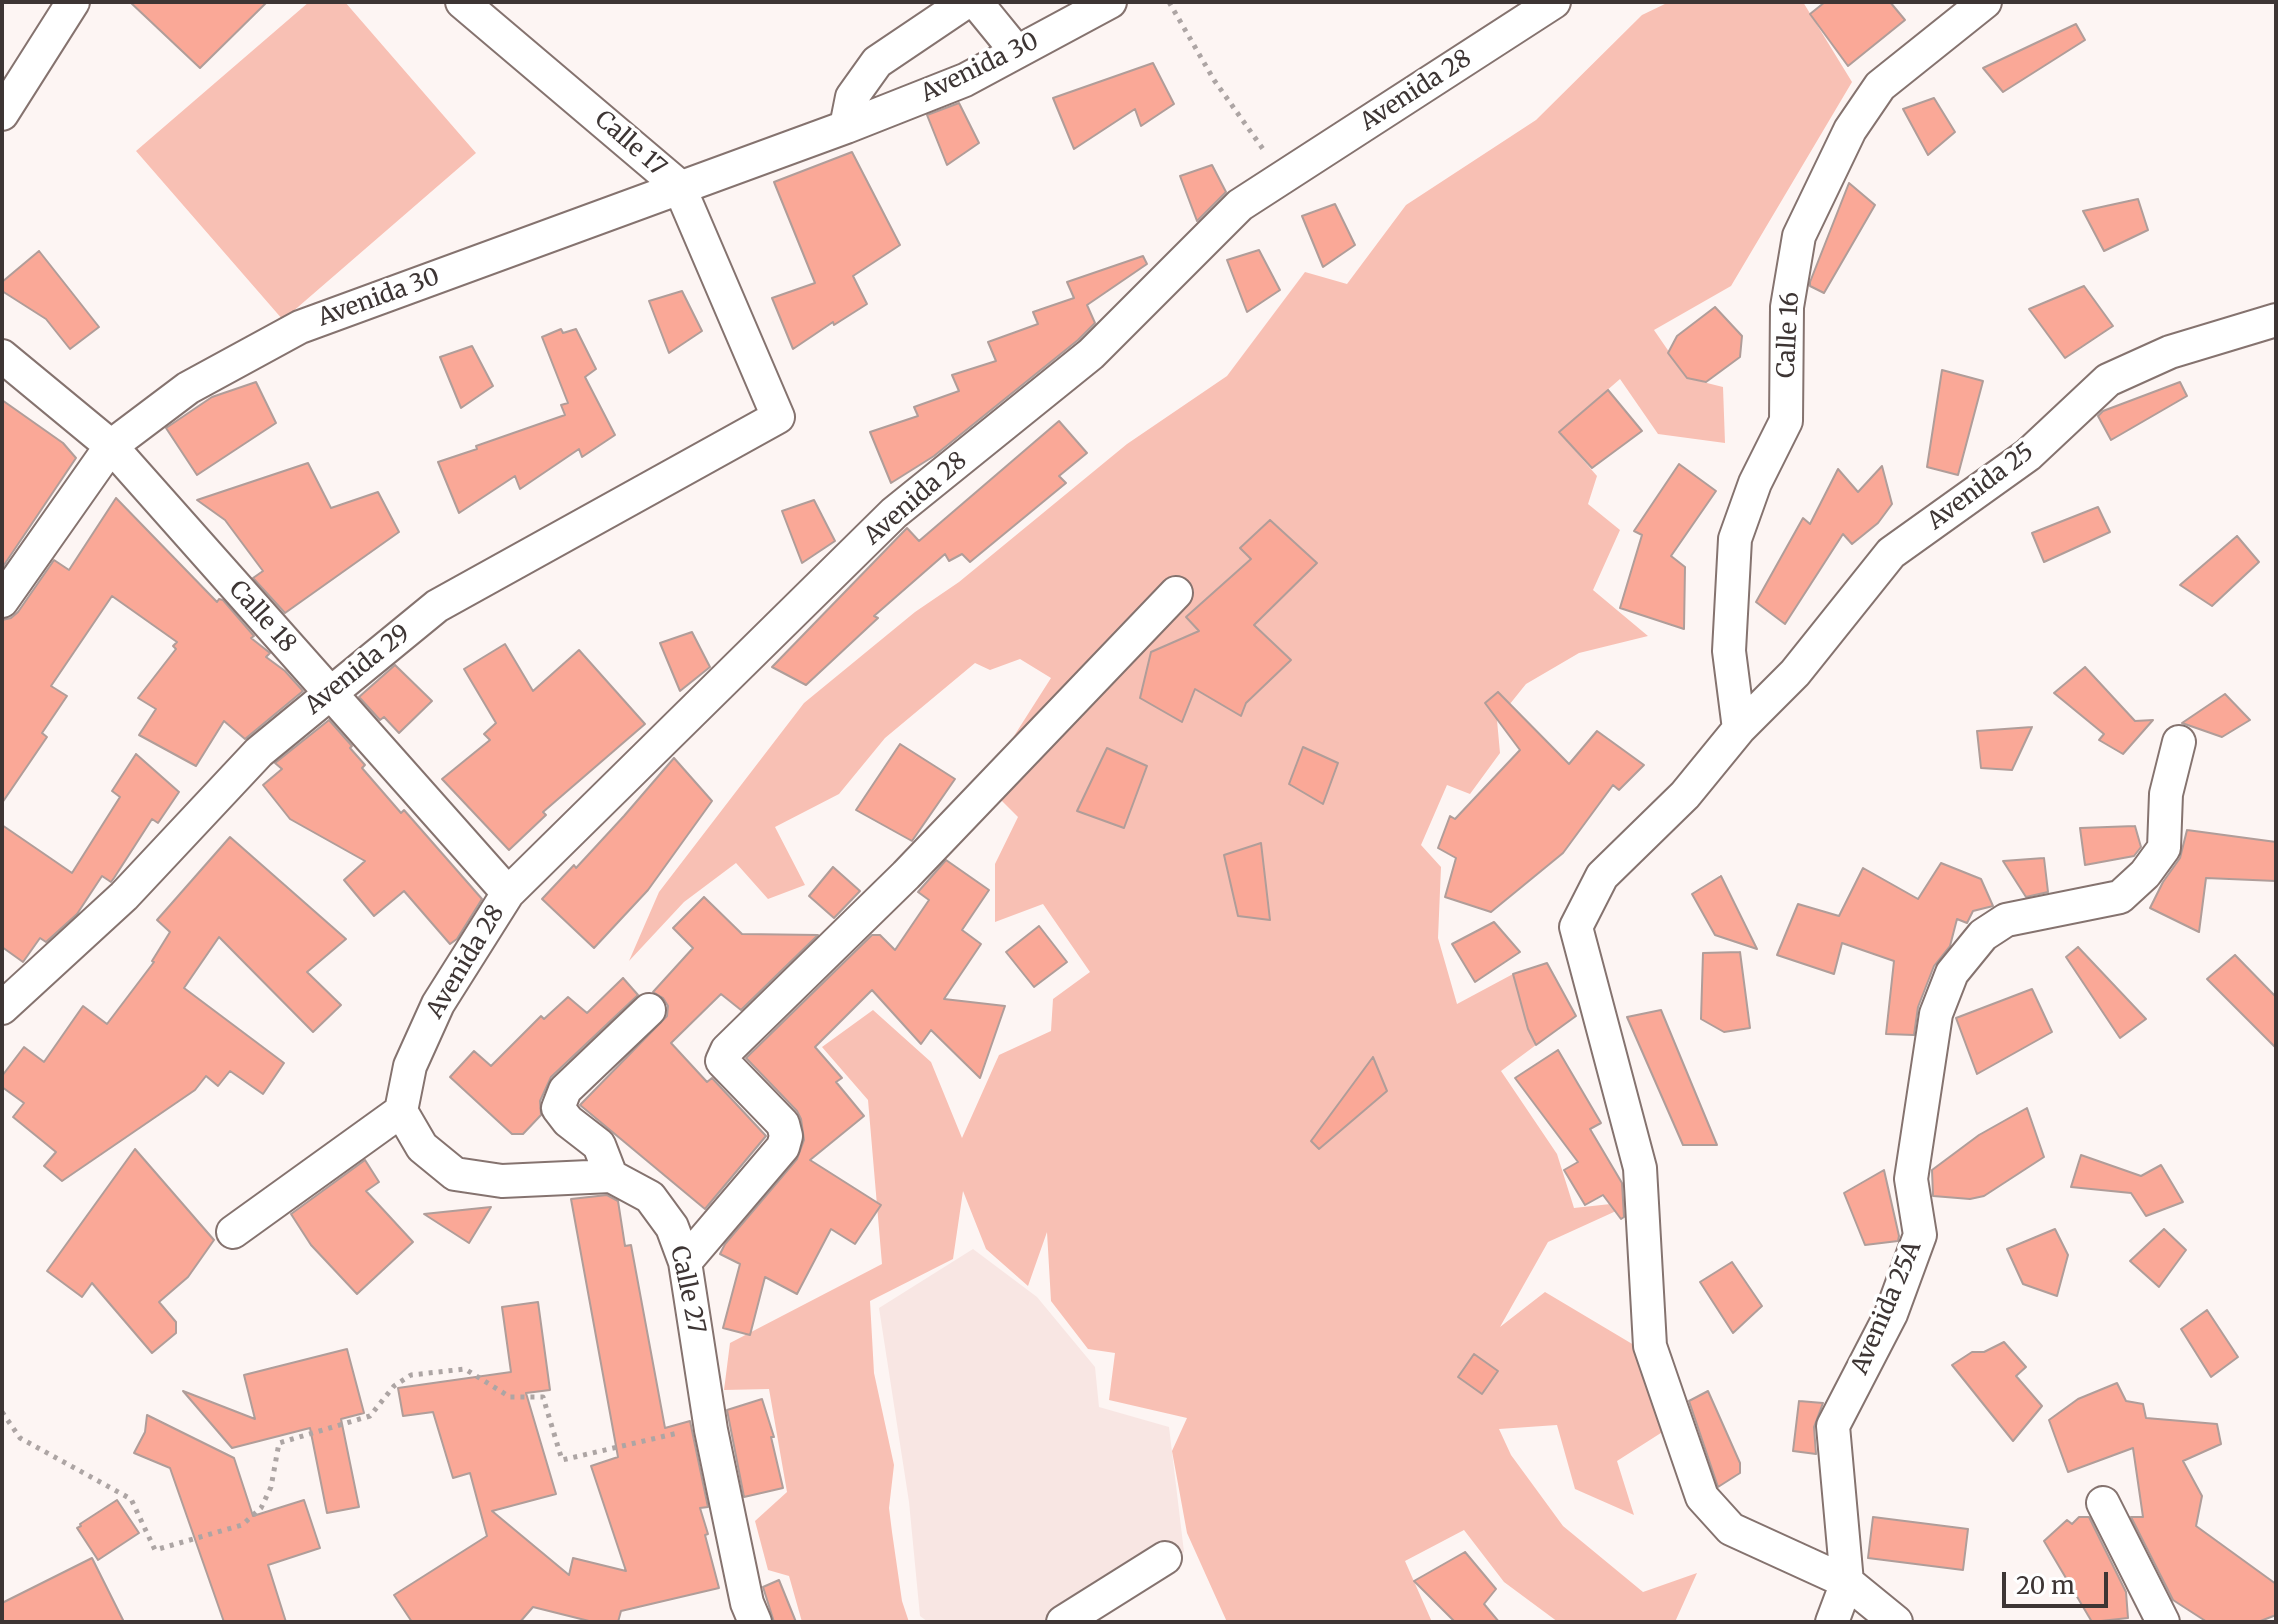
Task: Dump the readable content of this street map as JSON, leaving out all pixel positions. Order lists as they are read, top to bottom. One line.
{"streets":{"street":["Avenida 30","Avenida 28","Calle 17","Calle 16","Avenida 25","Calle 18","Avenida 29","Calle 27","Avenida 25A"]},"crossings":[["Avenida 30","Calle 17"],["Avenida 30","Calle 18"],["Avenida 28","Calle 18"],["Calle 17","Avenida 29"],["Calle 16","Avenida 25"],["Avenida 25","Avenida 25A"],["Calle 18","Avenida 29"]],"scale_bar":"20 m"}
